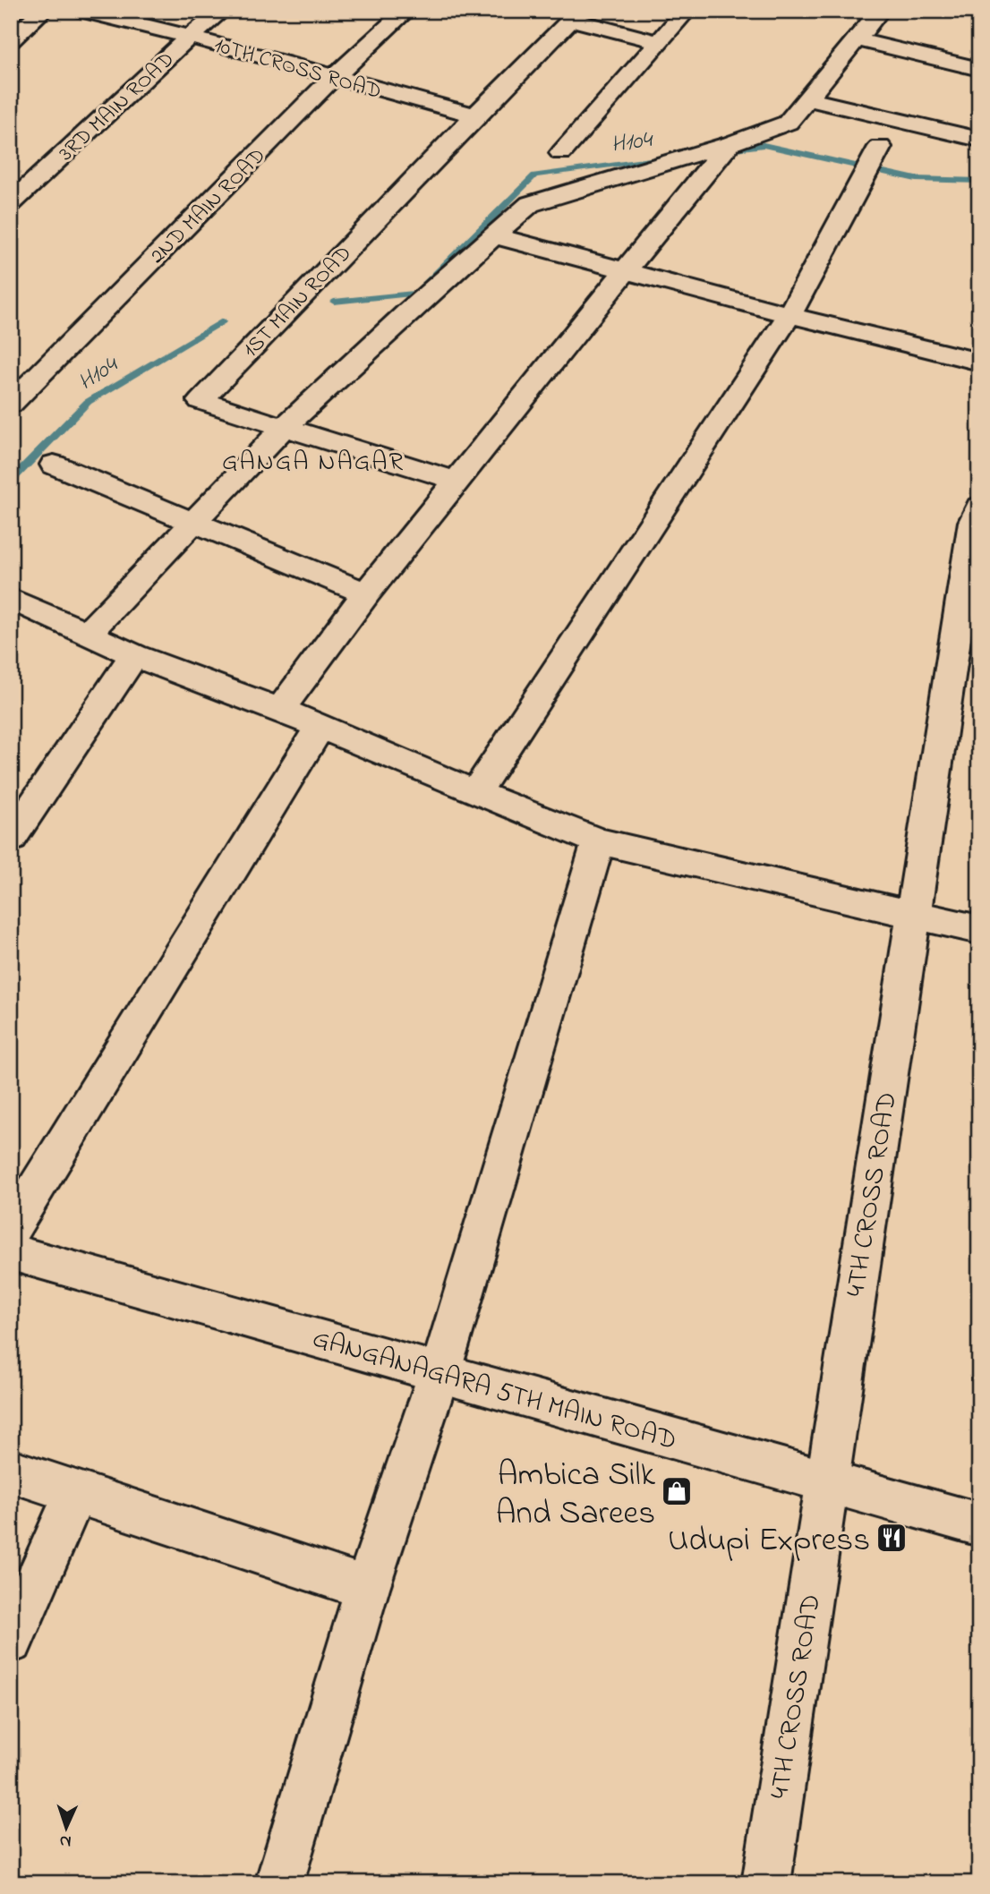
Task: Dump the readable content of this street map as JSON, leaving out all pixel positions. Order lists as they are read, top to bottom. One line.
{"streets":{"street":["10TH CROSS ROAD","3RD MAIN ROAD","2ND MAIN ROAD","1ST MAIN ROAD","4TH CROSS ROAD","GANGANAGARA 5TH MAIN ROAD"]},"crossings":[["10TH CROSS ROAD","3RD MAIN ROAD"],["10TH CROSS ROAD","2ND MAIN ROAD"],["10TH CROSS ROAD","1ST MAIN ROAD"],["4TH CROSS ROAD","GANGANAGARA 5TH MAIN ROAD"]],"districts":["GANGA NAGAR"],"water":["H104"],"places":{"shop":["Ambica Silk And Sarees"],"restaurant":["Udupi Express"]},"north":"bottom"}
